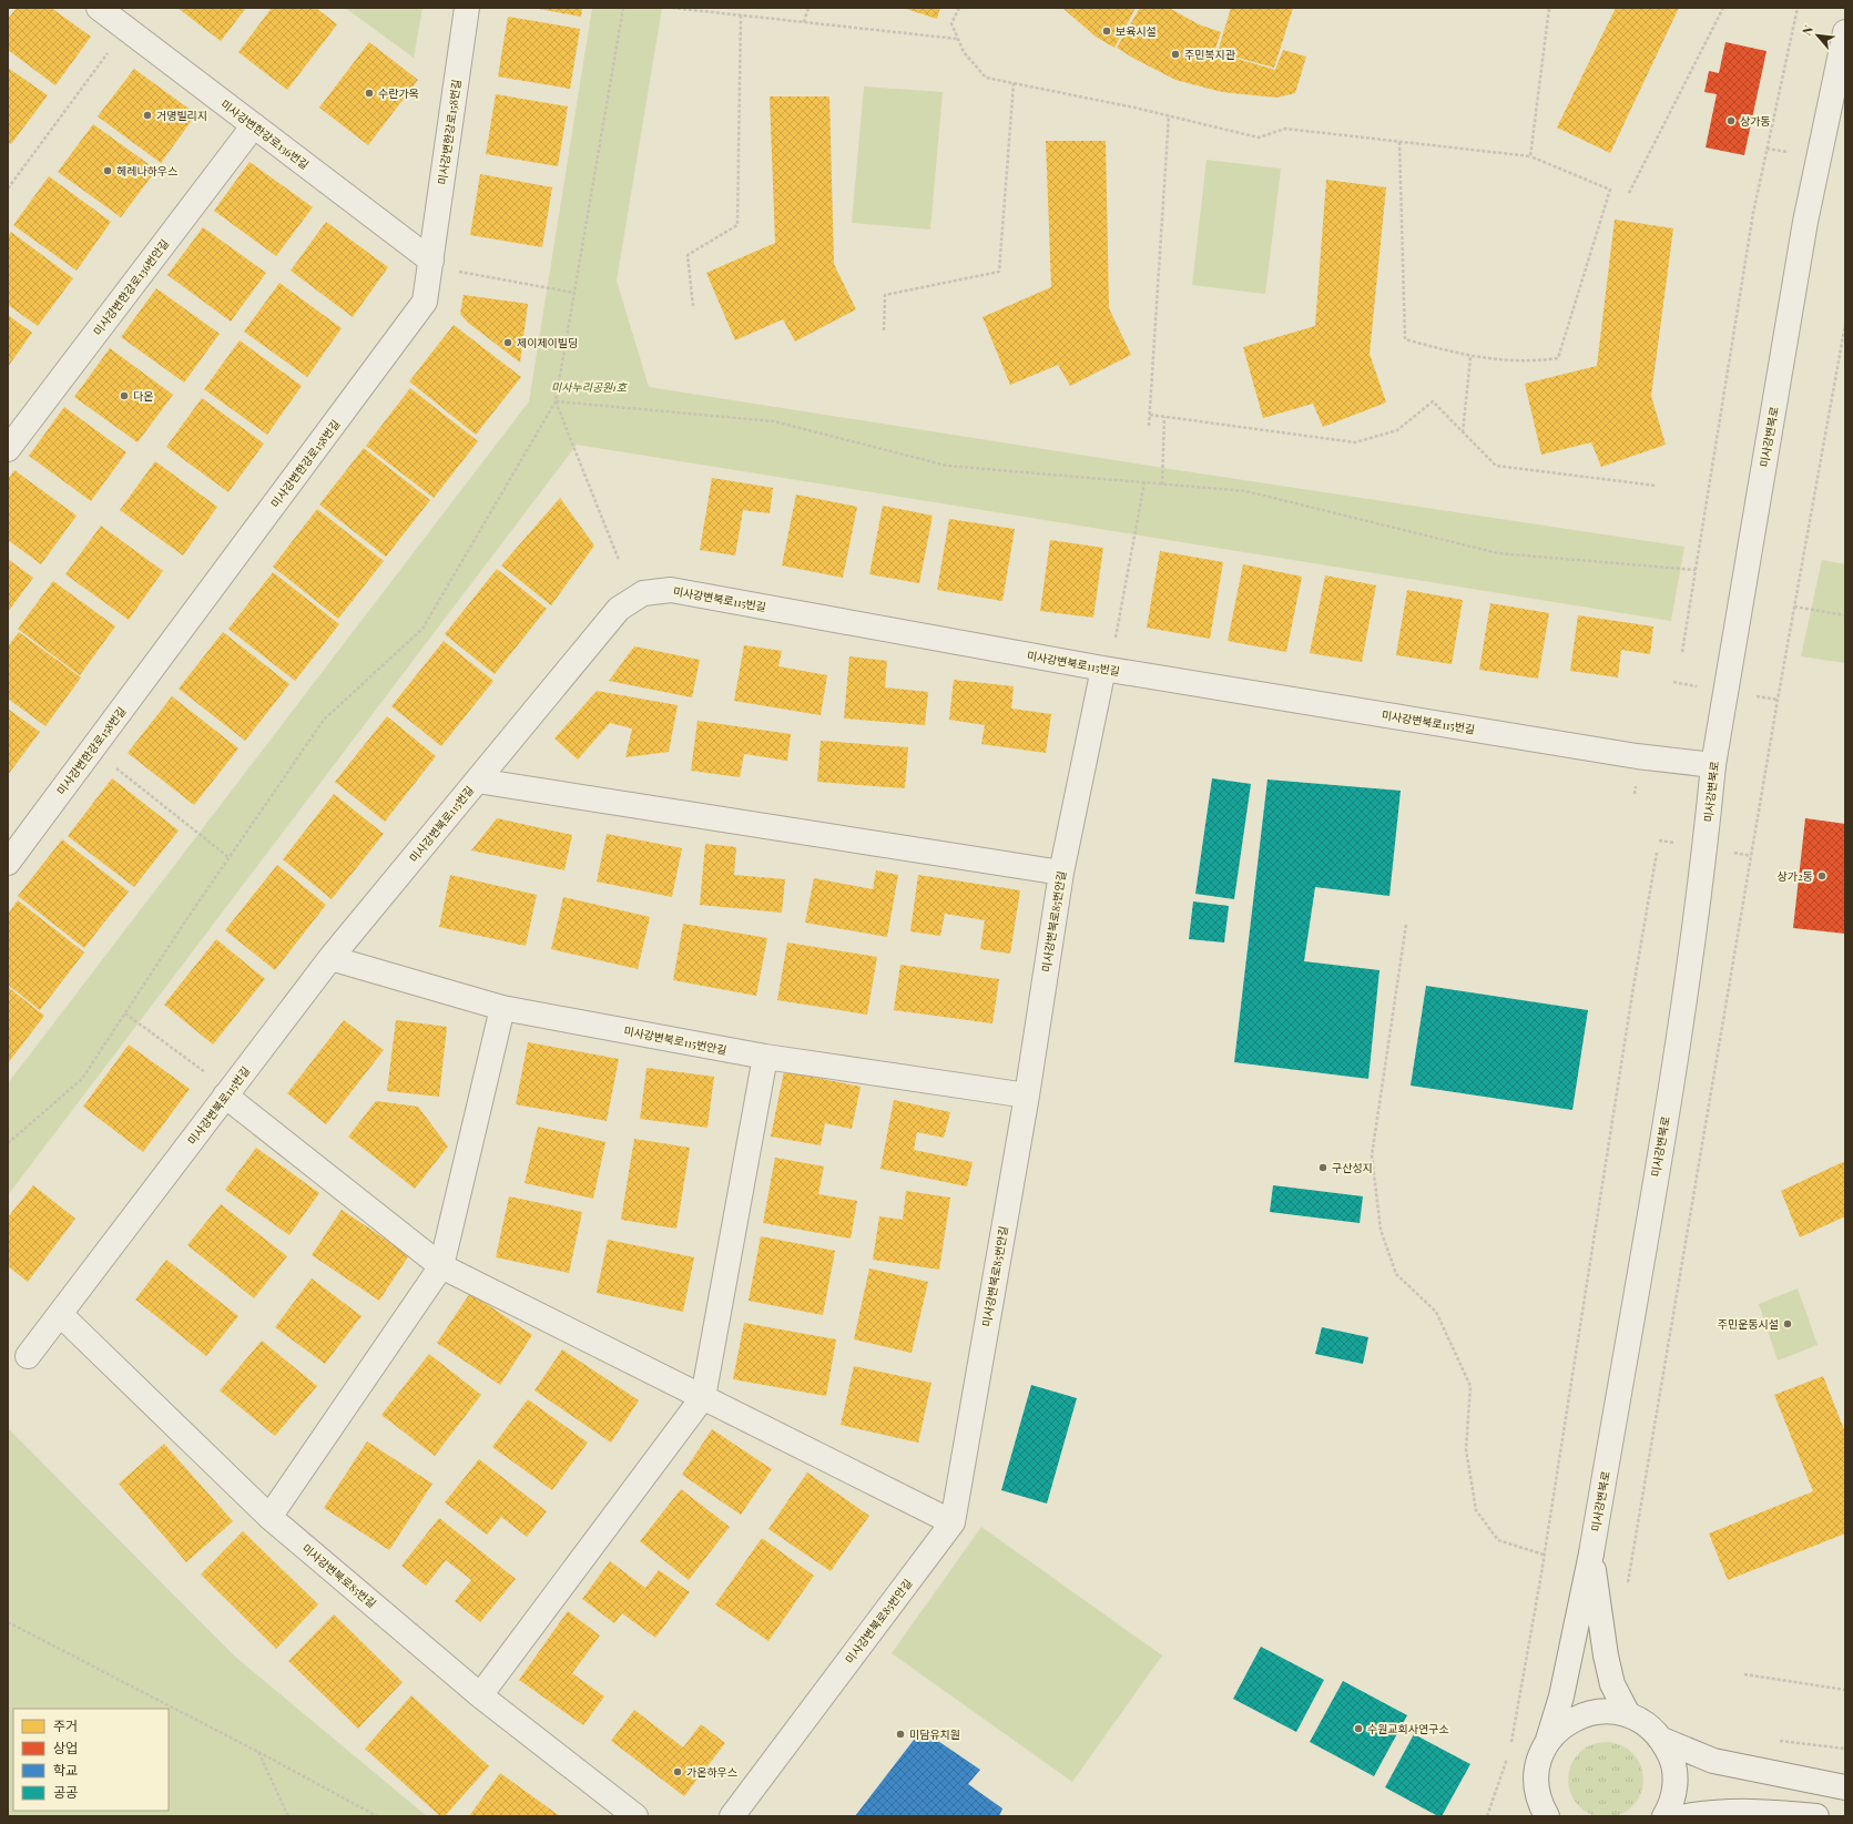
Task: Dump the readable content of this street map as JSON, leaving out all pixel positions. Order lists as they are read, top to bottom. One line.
{"streets":{"street":["미사강변한강로158번길","미사강변한강로136번길","미사강변한강로136번안길","미사강변북로","미사강변북로115번길","미사강변북로85번안길","미사강변북로115번안길","미사강변북로85번길"]},"crossings":[["미사강변한강로158번길","미사강변한강로136번길"],["미사강변한강로136번길","미사강변한강로136번안길"],["미사강변북로","미사강변북로115번길"],["미사강변북로115번길","미사강변북로85번안길"],["미사강변북로115번길","미사강변북로115번안길"],["미사강변북로115번길","미사강변북로85번길"],["미사강변북로85번안길","미사강변북로115번안길"]],"parks":["미사누리공원1호"],"places":["보육시설","주민복지관","수란가옥","거명빌리지","상가동","헤레나하우스","제이제이빌딩","다온","상가2동","구산성지","주민운동시설","수원교회사연구소","미담유치원","가온하우스"],"legend":["주거","상업","학교","공공"],"north":"top left"}
